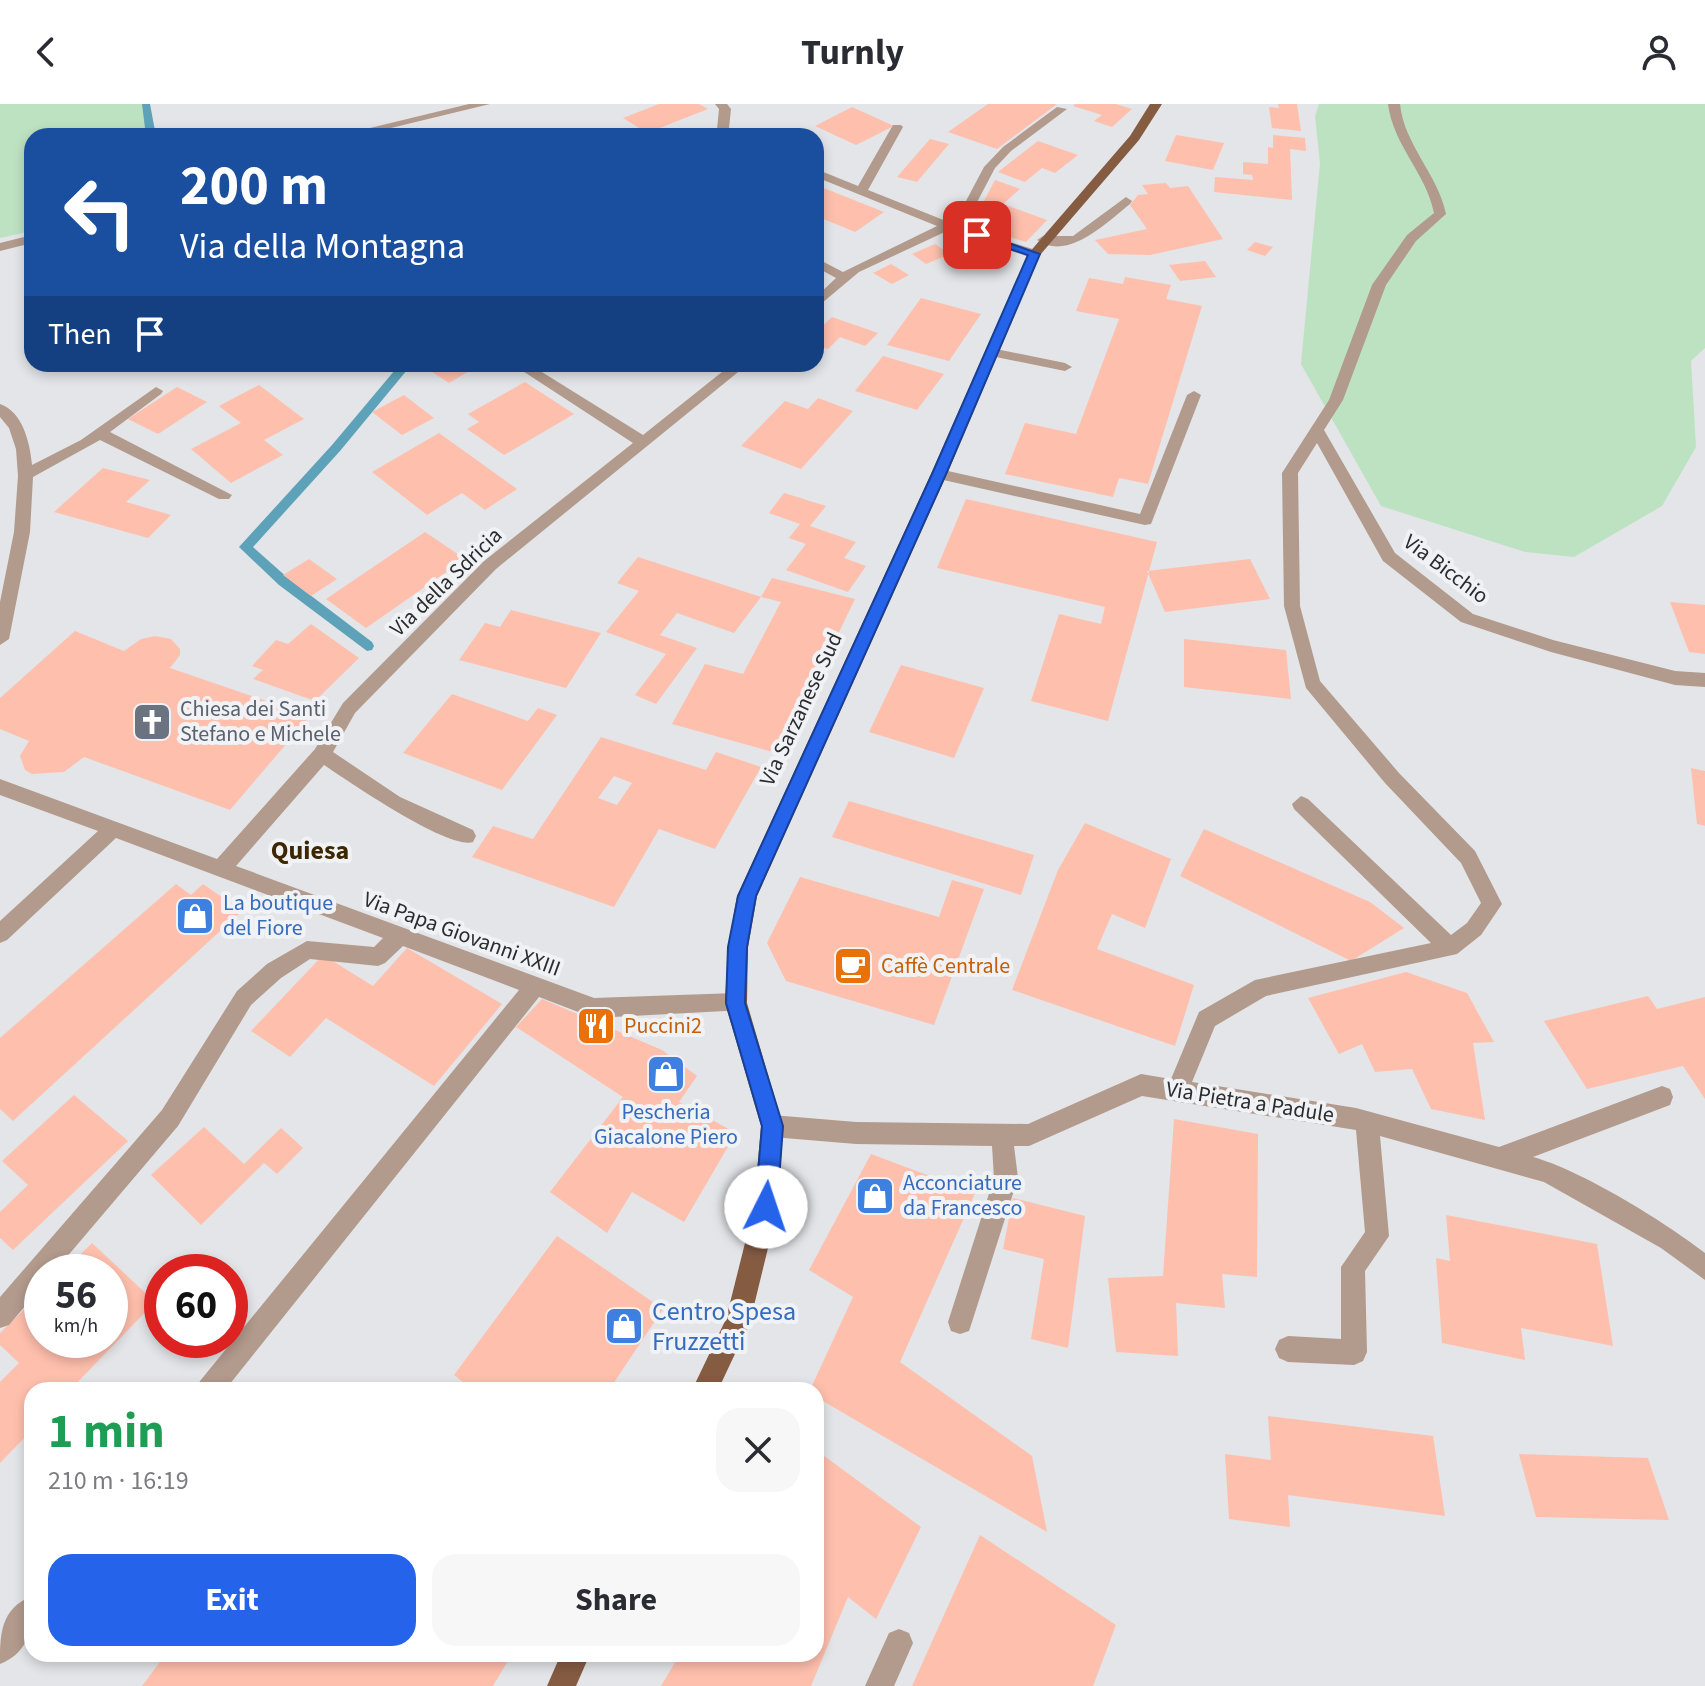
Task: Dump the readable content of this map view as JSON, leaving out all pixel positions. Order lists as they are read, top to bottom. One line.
{"streets":{"main road":["Via Sarzanese Sud"],"street":["Via Bicchio","Via della Sdricia","Via Papa Giovanni XXIII","Via Pietra a Padule"]},"crossings":[["Via della Sdricia","Via Papa Giovanni XXIII"],["Via Sarzanese Sud","Via Papa Giovanni XXIII"],["Via Sarzanese Sud","Via Pietra a Padule"]],"districts":["Quiesa"],"places":{"church":["Chiesa dei Santi Stefano e Michele"],"shop":["La boutique del Fiore","Pescheria Giacalone Piero","Acconciature da Francesco","Centro Spesa Fruzzetti"],"cafe":["Caffè Centrale"],"restaurant":["Puccini2"]},"page":{"header":"Turnly","turn":["200 m","Via della Montagna"],"then":"Then","speed":"56 km/h","limit":"60","heading":["1 min","210 m · 16:19"],"buttons":["Exit","Share"]}}
